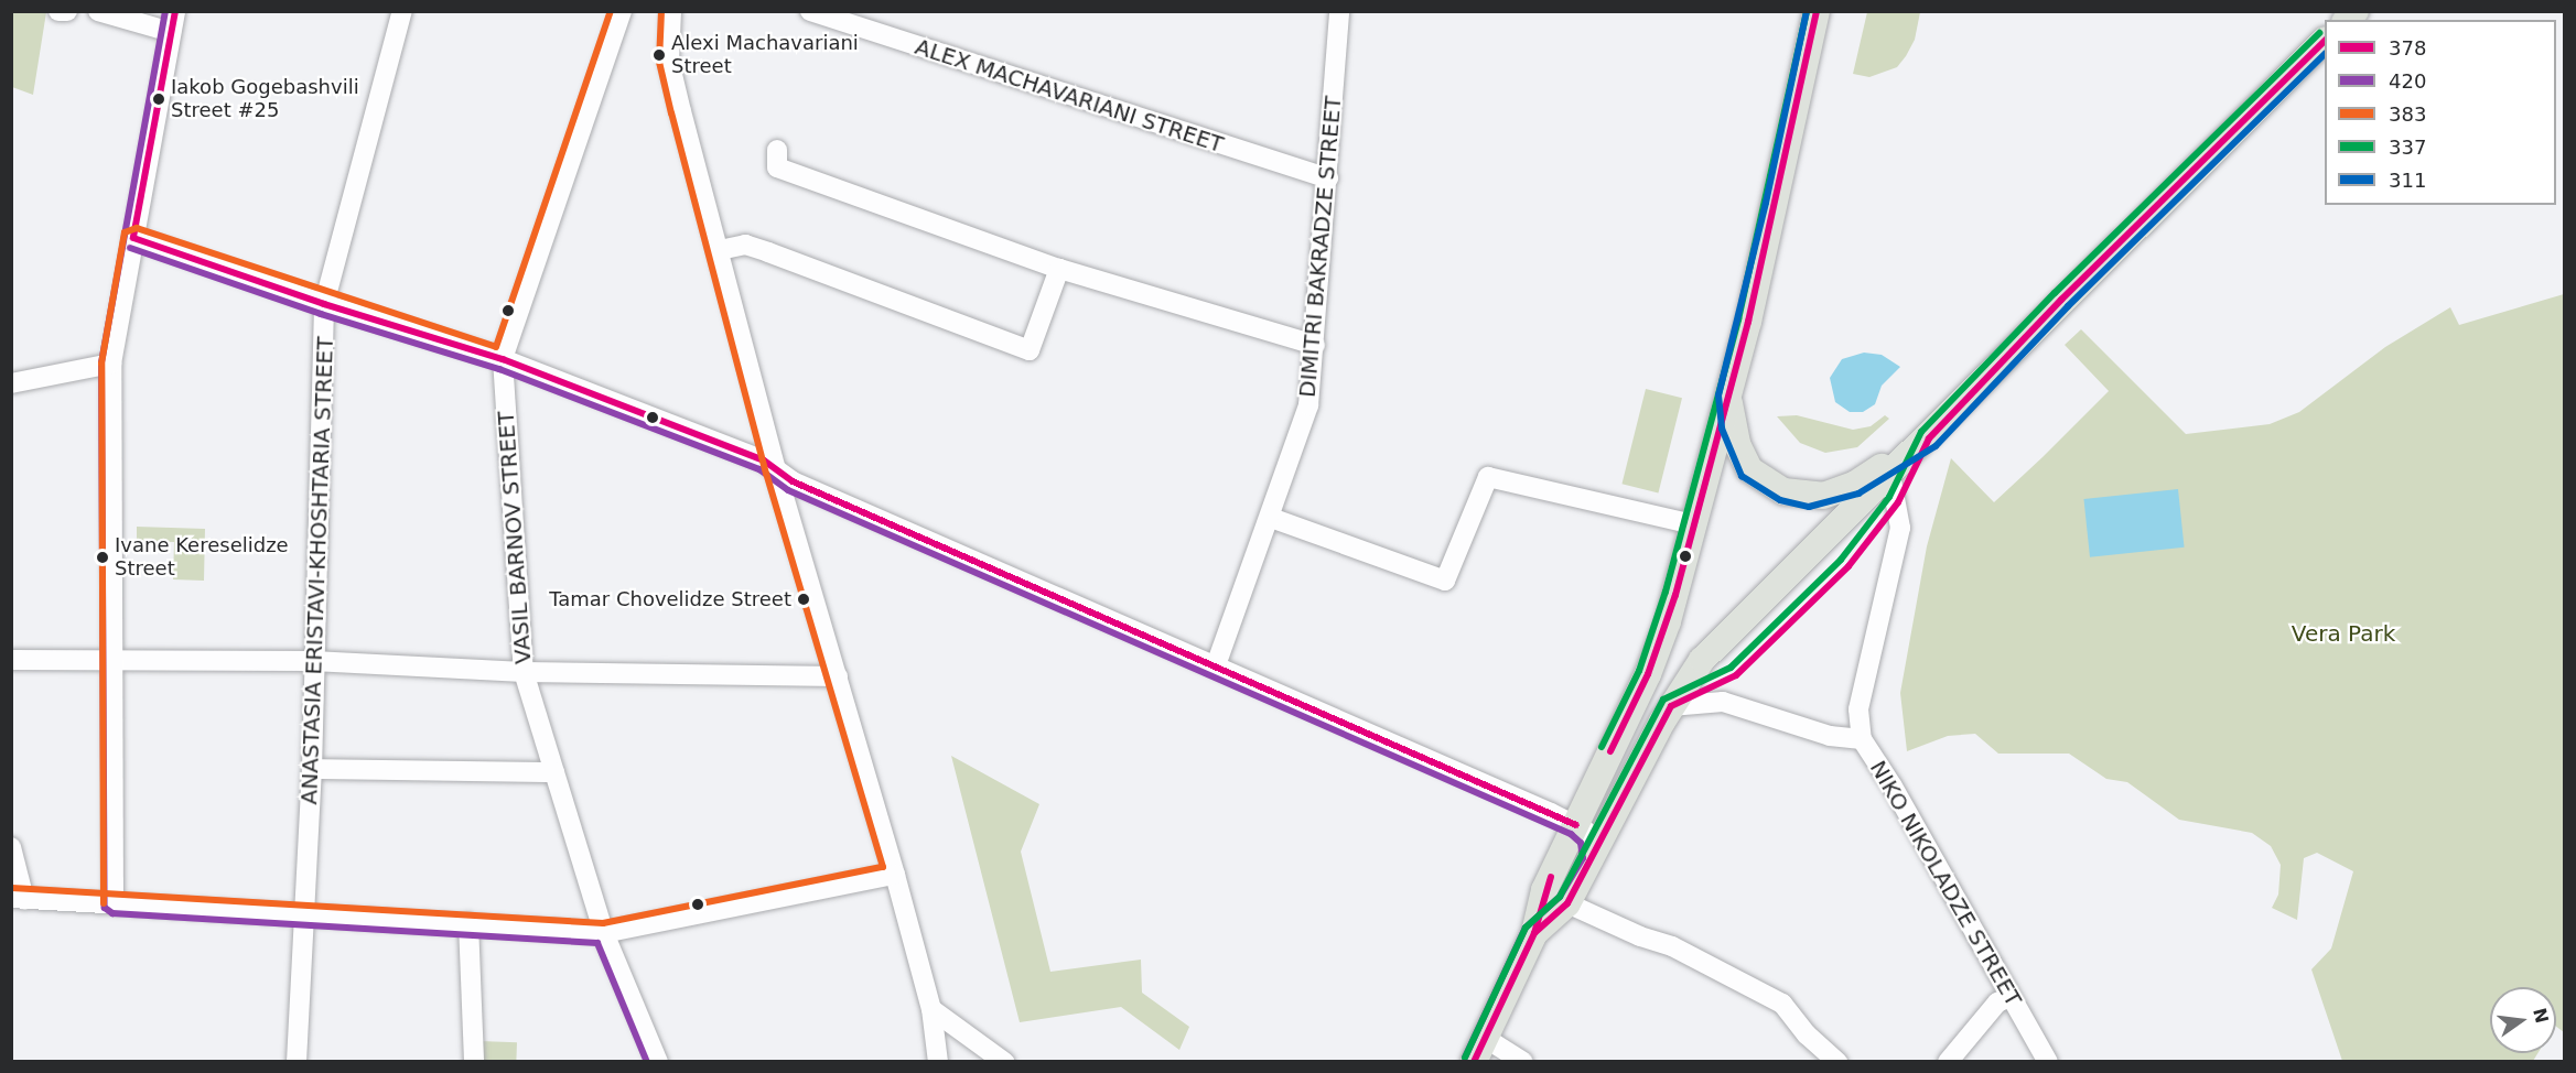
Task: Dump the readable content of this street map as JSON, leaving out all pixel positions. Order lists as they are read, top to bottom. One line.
{"streets":{"street":["ALEX MACHAVARIANI STREET","DIMITRI BAKRADZE STREET","VASIL BARNOV STREET","ANASTASIA ERISTAVI-KHOSHTARIA STREET","NIKO NIKOLADZE STREET"]},"crossings":[["ALEX MACHAVARIANI STREET","DIMITRI BAKRADZE STREET"]],"parks":["Vera Park"],"places":["Alexi Machavariani Street","Iakob Gogebashvili Street #25","Ivane Kereselidze Street","Tamar Chovelidze Street"],"lines":["transit line 378","transit line 420","transit line 383","transit line 337","transit line 311"],"legend":["378","420","383","337","311"],"north":"right"}
